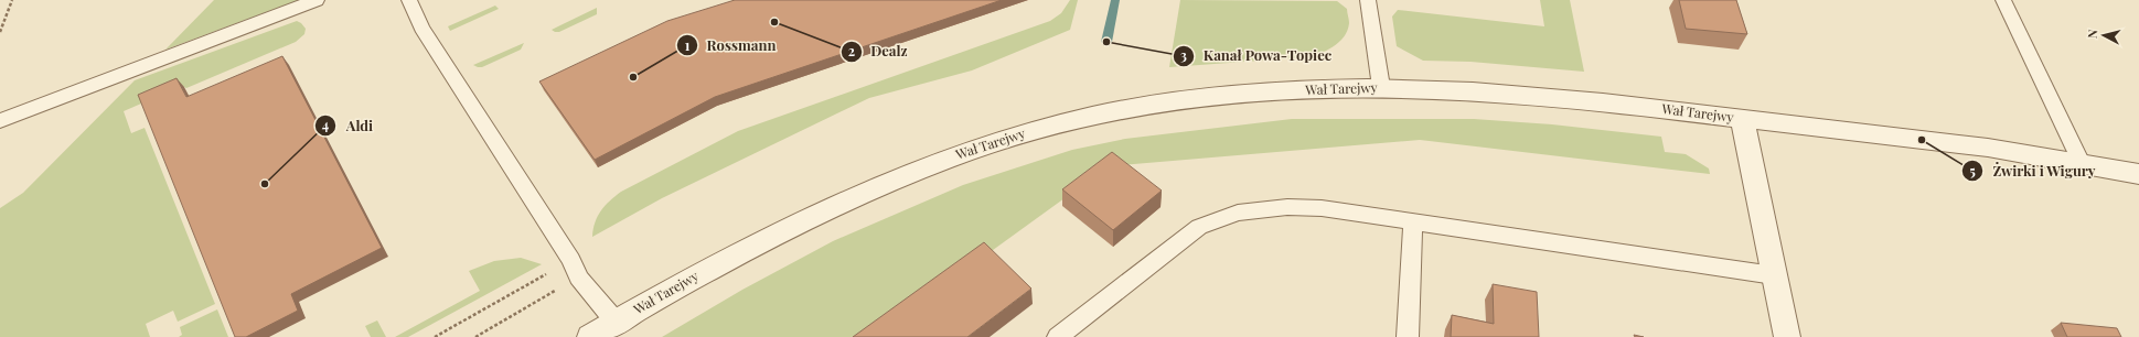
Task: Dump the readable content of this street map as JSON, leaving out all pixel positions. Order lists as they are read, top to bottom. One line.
{"streets":{"street":["Wał Tarejwy"]},"places":["Dealz","Kanał Powa-Topiec","Rossmann","Żwirki i Wigury","Aldi"],"north":"left"}
